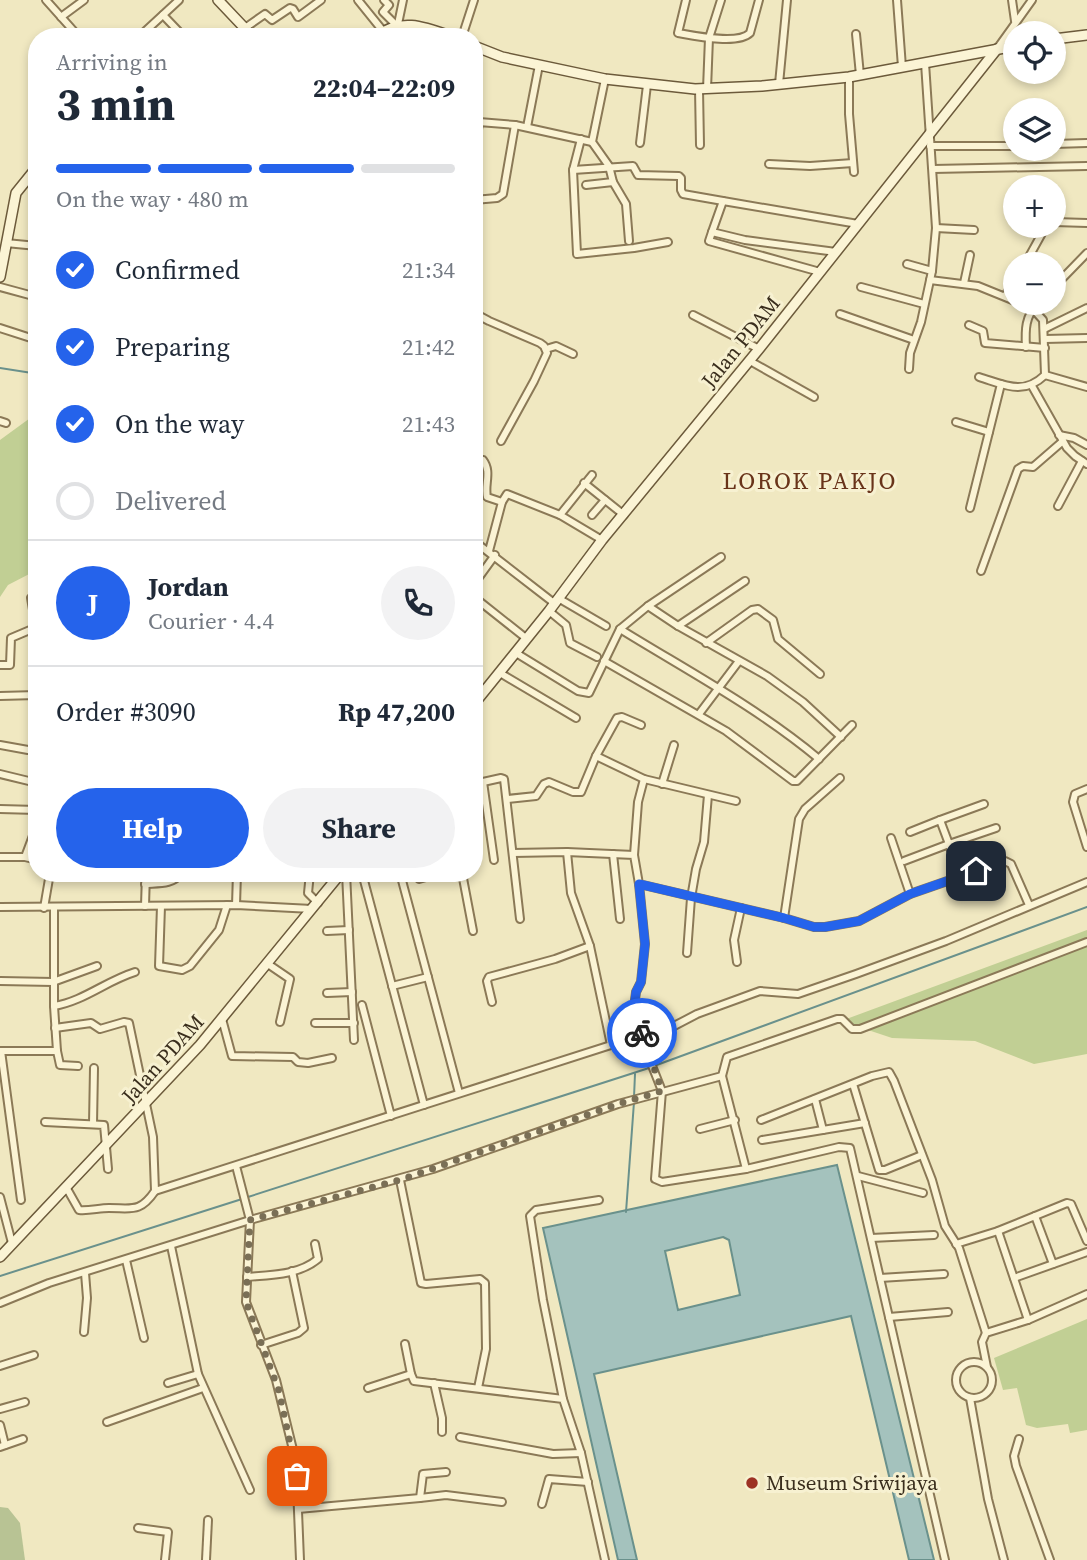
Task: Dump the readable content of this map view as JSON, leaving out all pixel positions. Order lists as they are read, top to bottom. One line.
{"streets":{"street":["Jalan PDAM"]},"districts":["LOROK PAKJO"],"places":["Museum Sriwijaya"],"page":{"map_buttons":["+","−"],"heading":["3 min","Arriving in","22:04–22:09"],"panel":["Jordan","Courier · 4.4","Order #3090","Rp 47,200"],"bar":"On the way · 480 m","list":[["Confirmed","21:34"],["Preparing","21:42"],["On the way","21:43"],"Delivered"],"round":"J","buttons":["Help","Share"]}}
